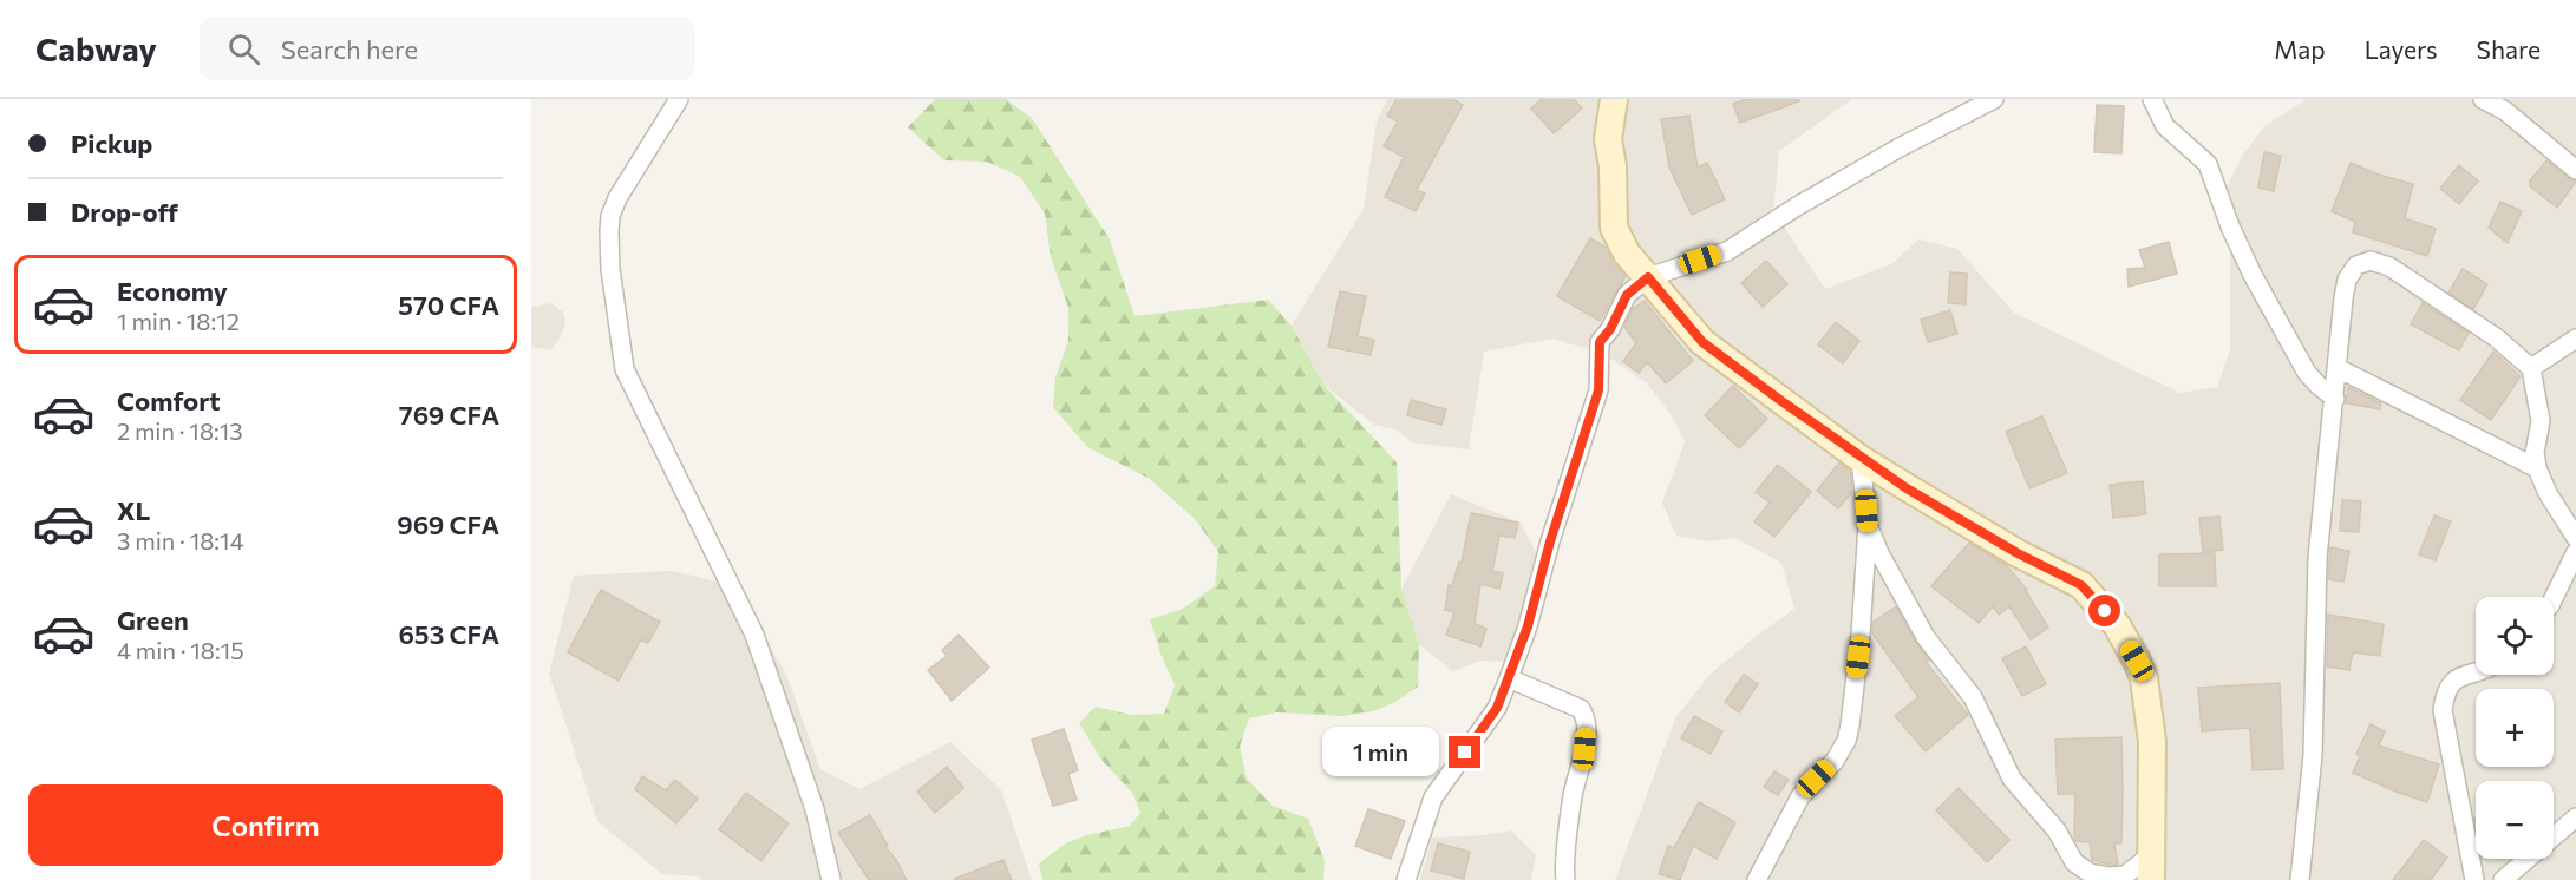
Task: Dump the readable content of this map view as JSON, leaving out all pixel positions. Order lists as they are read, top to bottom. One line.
{"page":{"header":"Cabway","search":"Search here","nav":["Map","Layers","Share"],"banner":["Pickup","Drop-off"],"list":[{"name":"Economy","note":"1 min · 18:12","value":"570 CFA"},{"name":"Comfort","note":"2 min · 18:13","value":"769 CFA"},{"name":"XL","note":"3 min · 18:14","value":"969 CFA"},{"name":"Green","note":"4 min · 18:15","value":"653 CFA"}],"map_buttons":["+","−"],"bubble":"1 min","buttons":"Confirm"}}
